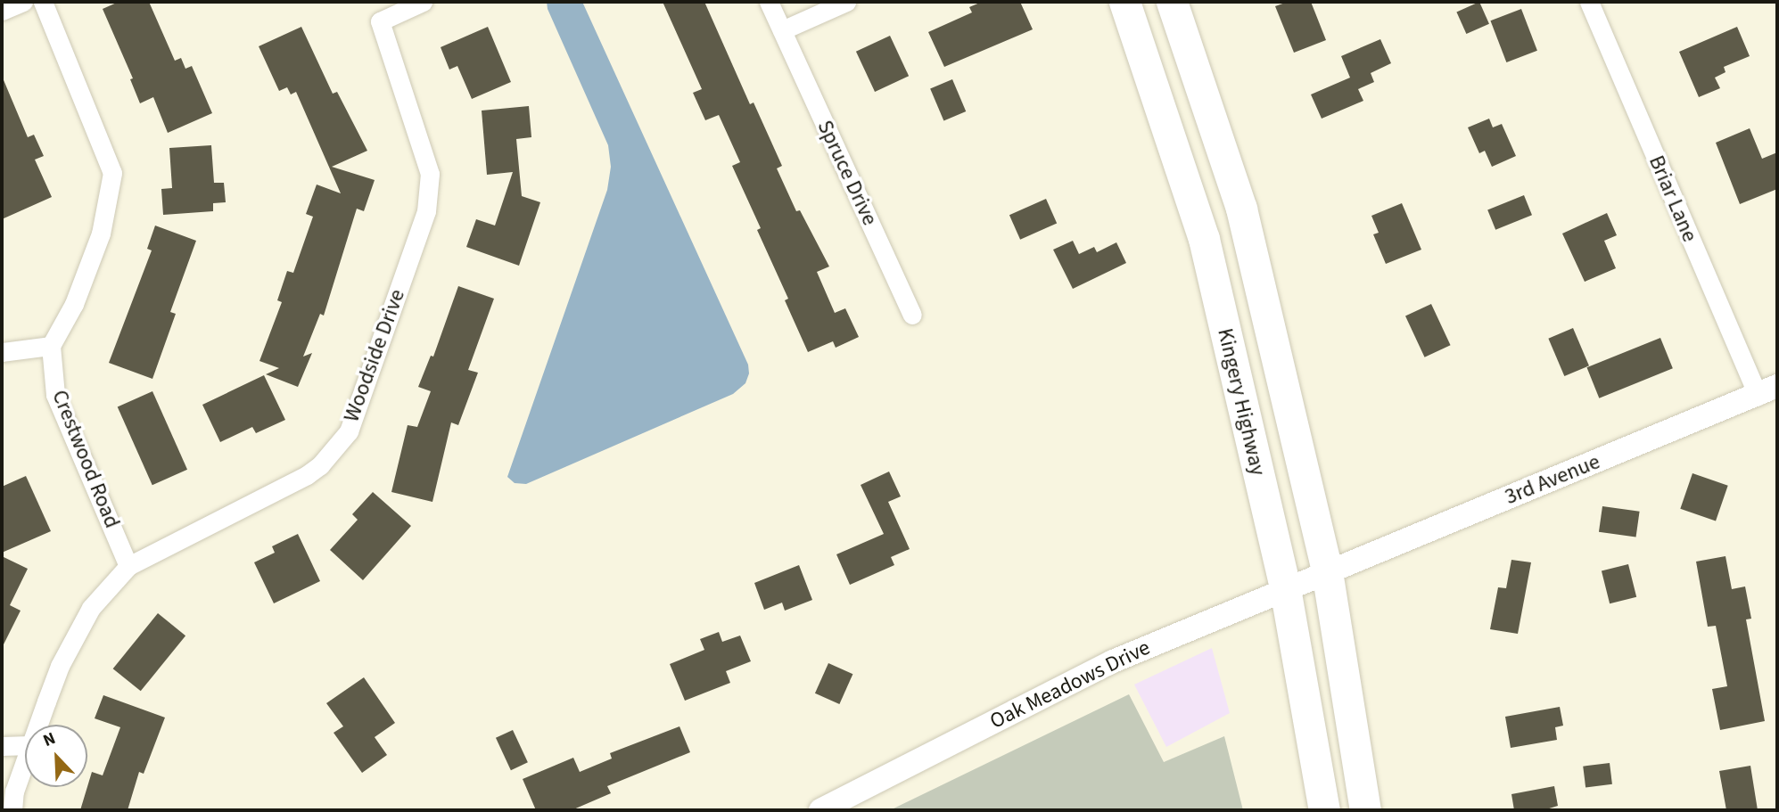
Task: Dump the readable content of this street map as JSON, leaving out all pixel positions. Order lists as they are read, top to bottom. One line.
{"streets":{"highway":["Kingery Highway"],"street":["Spruce Drive","Briar Lane","Woodside Drive","Crestwood Road","3rd Avenue","Oak Meadows Drive"]},"crossings":[["Briar Lane","3rd Avenue"],["Woodside Drive","Crestwood Road"],["Kingery Highway","3rd Avenue"],["Kingery Highway","Oak Meadows Drive"],["3rd Avenue","Oak Meadows Drive"]],"north":"top left"}
